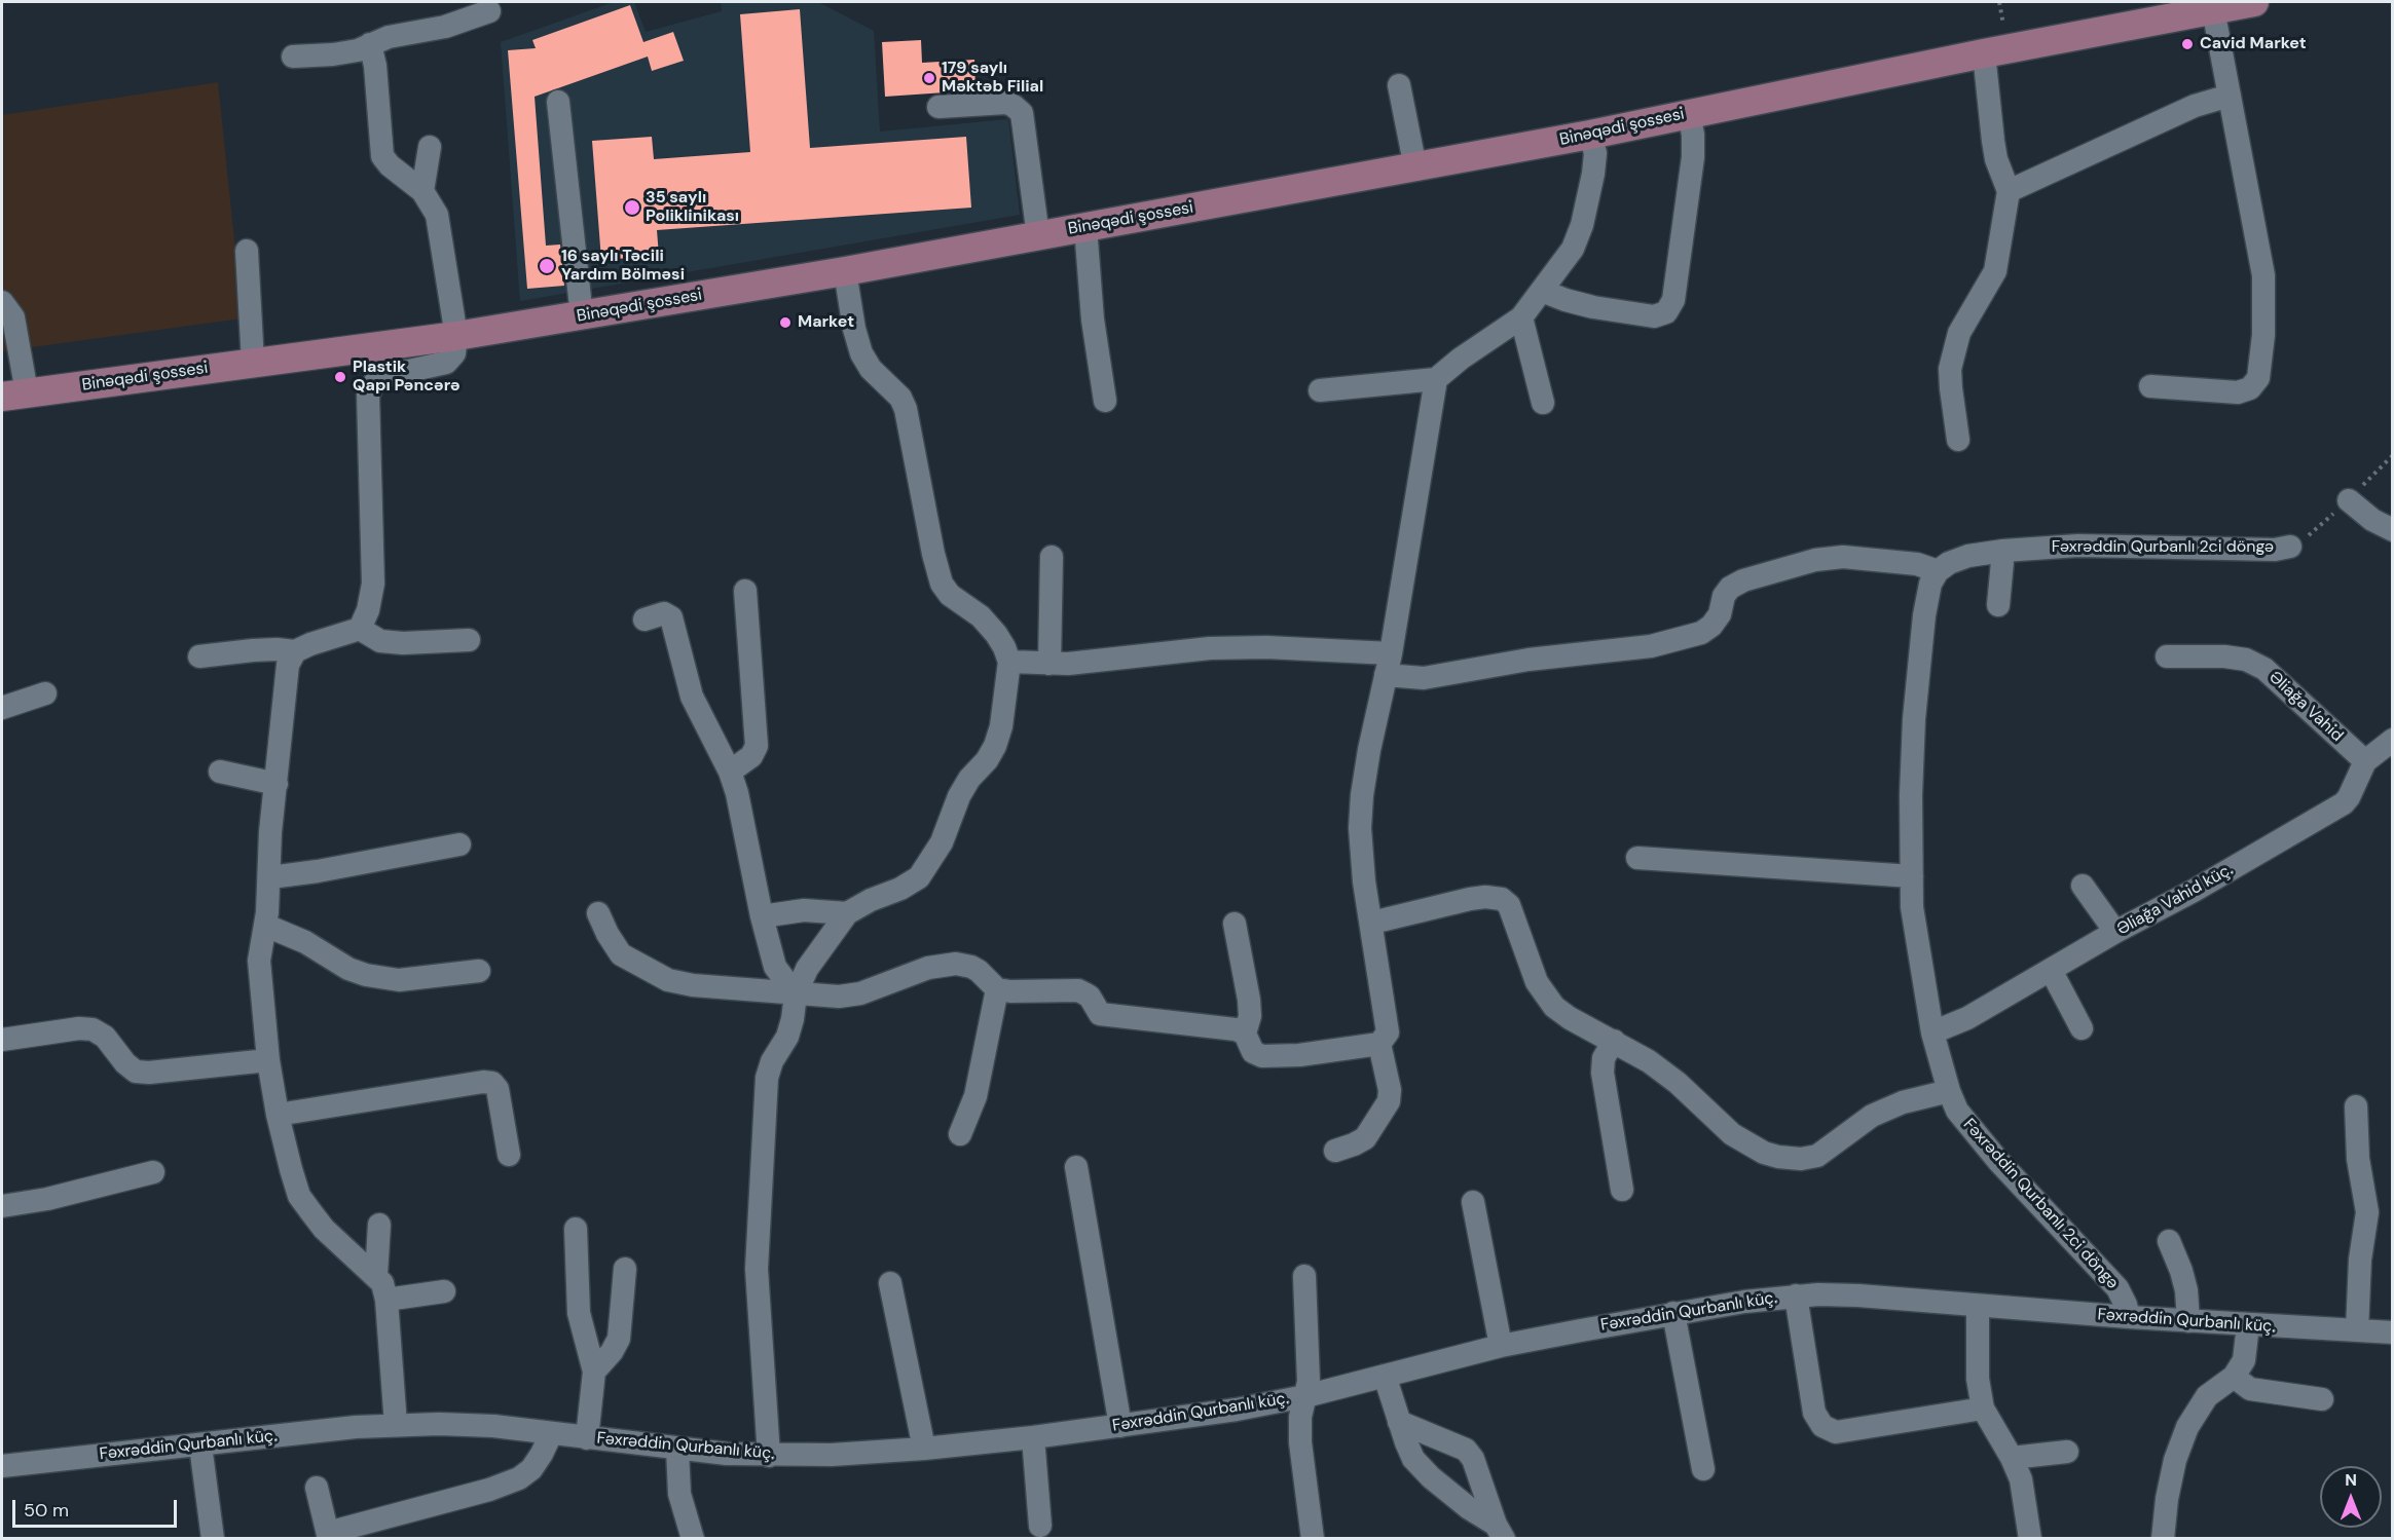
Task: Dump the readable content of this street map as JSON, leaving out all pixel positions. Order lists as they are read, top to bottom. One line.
{"streets":{"main road":["Binəqədi şossesi"],"street":["Fəxrəddin Qurbanlı 2ci döngə","Əliağa Vahid","Əliağa Vahid küç.","Fəxrəddin Qurbanlı küç."]},"crossings":[["Fəxrəddin Qurbanlı 2ci döngə","Əliağa Vahid küç."],["Fəxrəddin Qurbanlı 2ci döngə","Fəxrəddin Qurbanlı küç."],["Əliağa Vahid","Əliağa Vahid küç."]],"places":["Cavid Market","179 saylı Məktəb Filial","35 saylı Poliklinikası","16 saylı Təcili Yardım Bölməsi","Market","Plastik Qapı Pəncərə"],"scale_bar":"50 m","north":"top"}
